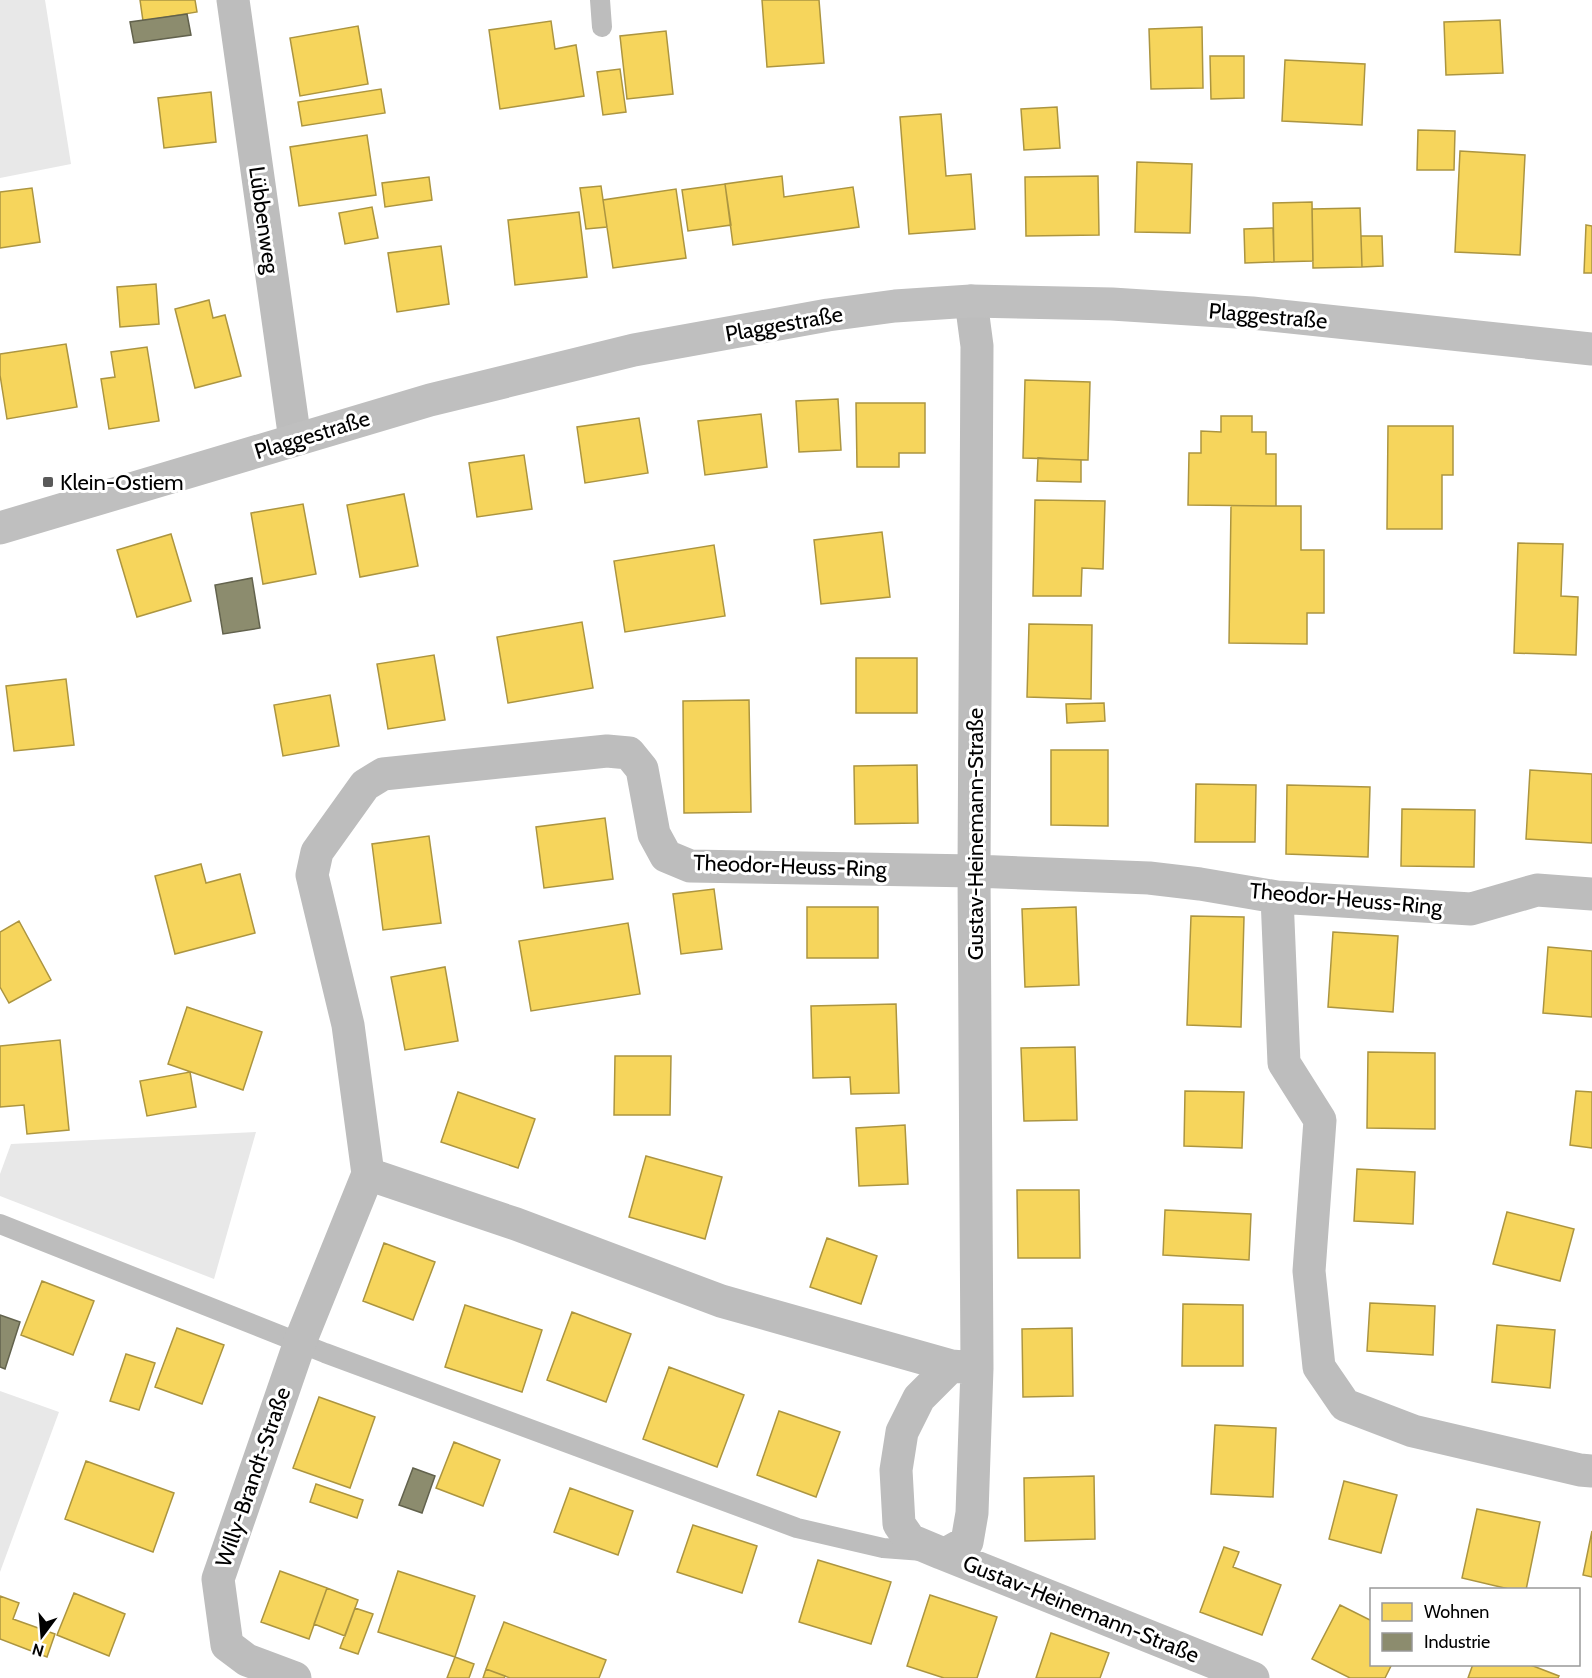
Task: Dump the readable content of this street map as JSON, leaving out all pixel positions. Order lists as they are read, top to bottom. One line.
{"streets":{"street":["Lübbenweg","Plaggestraße","Gustav-Heinemann-Straße","Theodor-Heuss-Ring","Willy-Brandt-Straße"]},"crossings":[["Lübbenweg","Plaggestraße"],["Plaggestraße","Gustav-Heinemann-Straße"],["Gustav-Heinemann-Straße","Theodor-Heuss-Ring"],["Theodor-Heuss-Ring","Willy-Brandt-Straße"]],"places":{"transit":["Klein-Ostiem"]},"legend":["Wohnen","Industrie"],"north":"bottom"}
